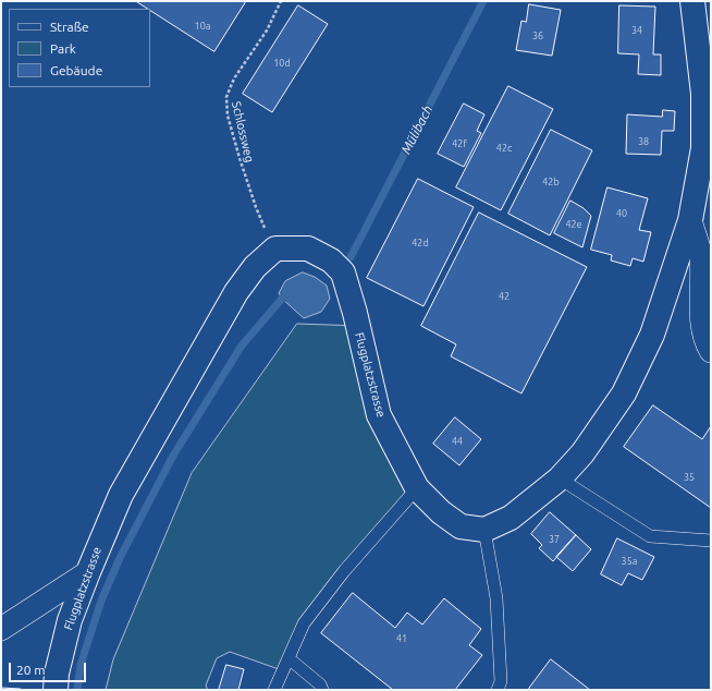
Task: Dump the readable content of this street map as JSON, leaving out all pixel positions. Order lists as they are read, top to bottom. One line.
{"streets":{"street":["Flugplatzstrasse"],"path":["Schlossweg"]},"crossings":[["Schlossweg","Flugplatzstrasse"]],"water":["Mülibach"],"house_numbers":["10a","34","36","10d","38","42f","42c","42b","40","42e","42d","42","44","35","37","35a","41"],"legend":["Straße","Park","Gebäude"],"scale_bar":"20 m"}
